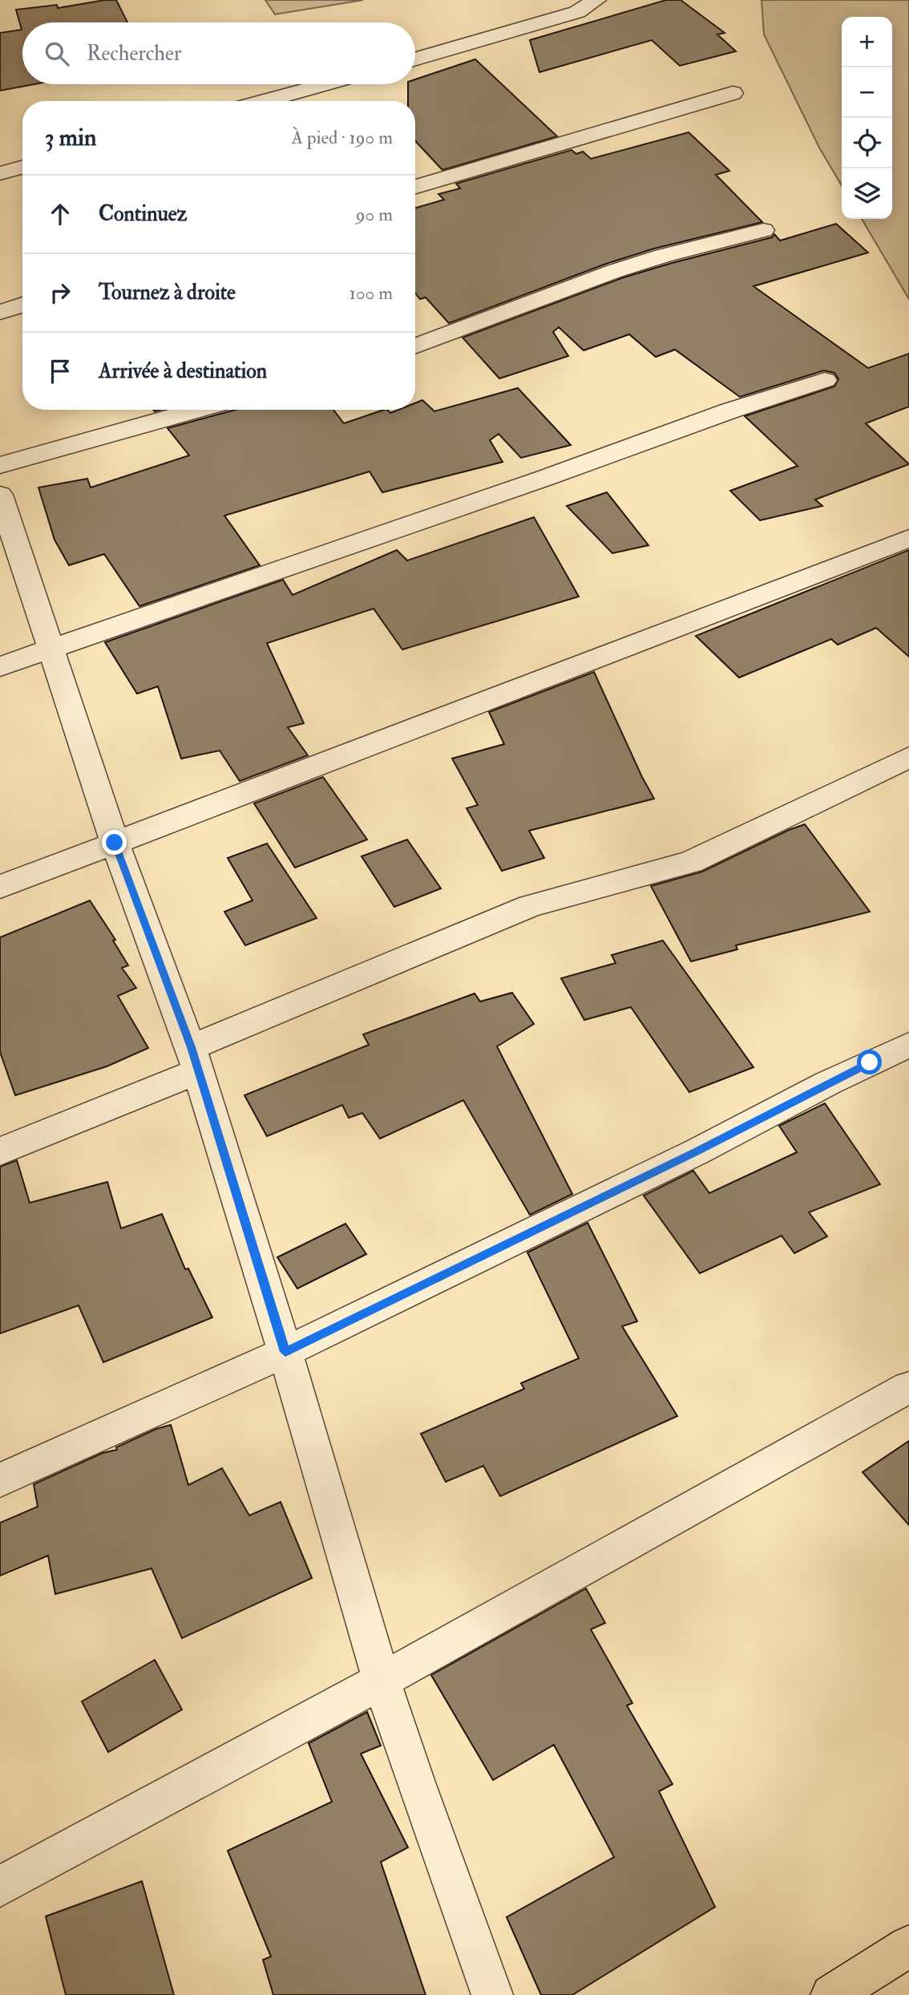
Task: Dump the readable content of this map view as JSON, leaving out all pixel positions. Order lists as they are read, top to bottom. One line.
{"page":{"map_buttons":["+","−"],"search":"Rechercher","heading":["3 min","À pied · 190 m"],"list":[["Continuez","90 m"],["Tournez à droite","100 m"],"Arrivée à destination"]}}
